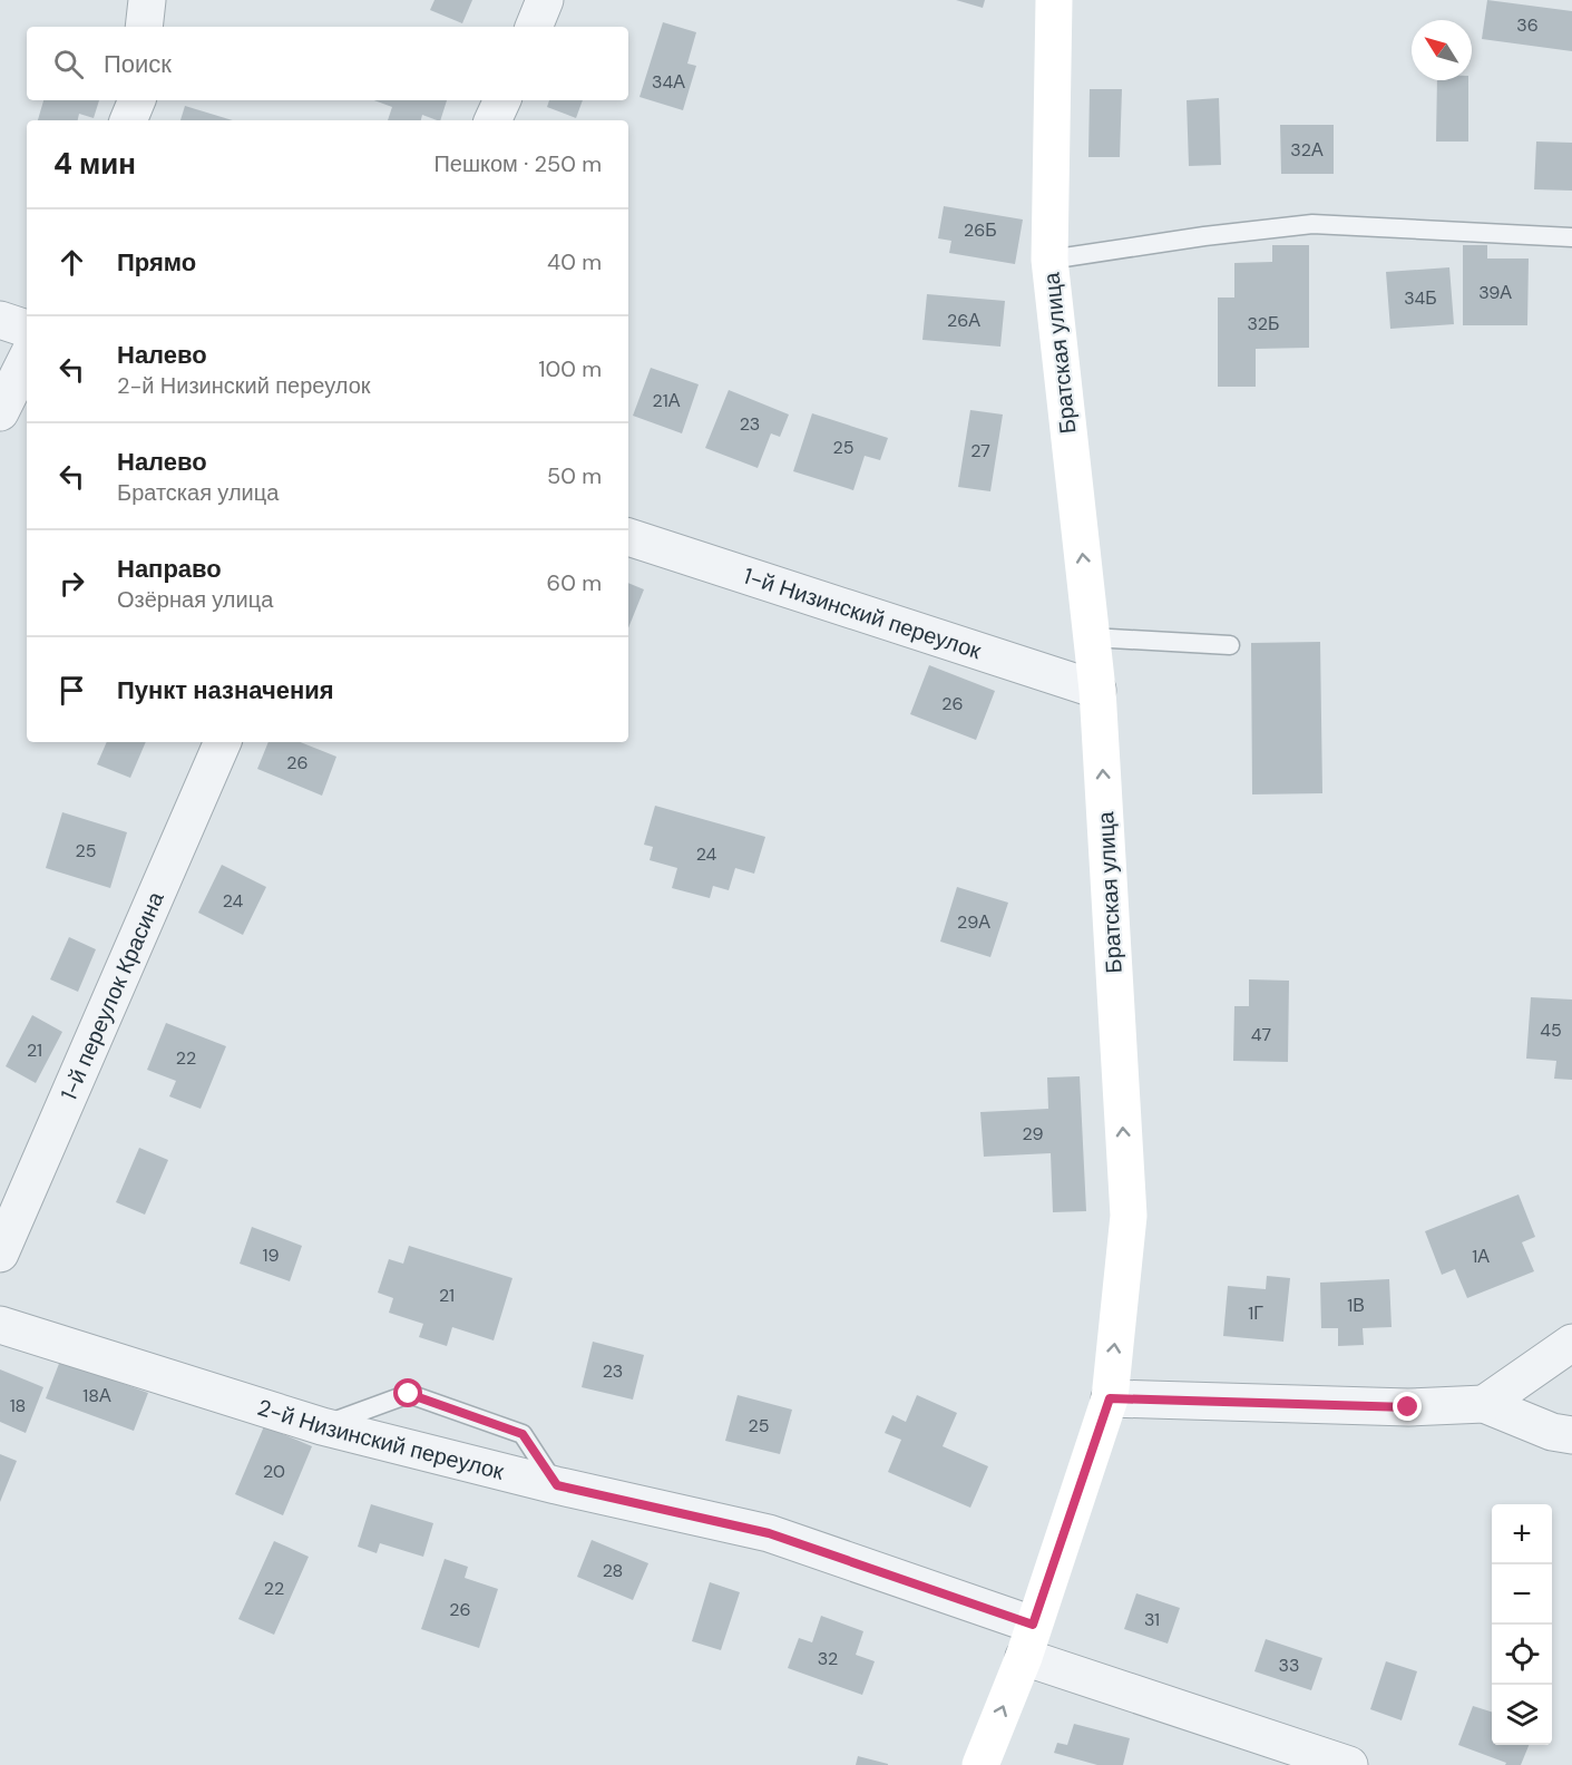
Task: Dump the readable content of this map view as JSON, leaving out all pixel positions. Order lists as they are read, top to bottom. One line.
{"streets":{"street":["Братская улица","1-й Низинский переулок","1-й переулок Красина","2-й Низинский переулок"]},"crossings":[["Братская улица","1-й Низинский переулок"],["Братская улица","2-й Низинский переулок"]],"one_way":["Братская улица"],"house_numbers":["36","34А","32А","26Б","39А","34Б","26А","32Б","21А","23","25","27","26","26","25","24","24","29А","45","47","21","22","29","19","1А","21","1В","1Г","23","18А","18","25","20","28","22","26","31","32","33"],"north":"top left","page":{"search":"Поиск","heading":["4 мин","Пешком · 250 m"],"list":[["Прямо","40 m"],["Налево","2-й Низинский переулок","100 m"],["Налево","Братская улица","50 m"],["Направо","Озёрная улица","60 m"],"Пункт назначения"],"map_buttons":["+","−"]}}
